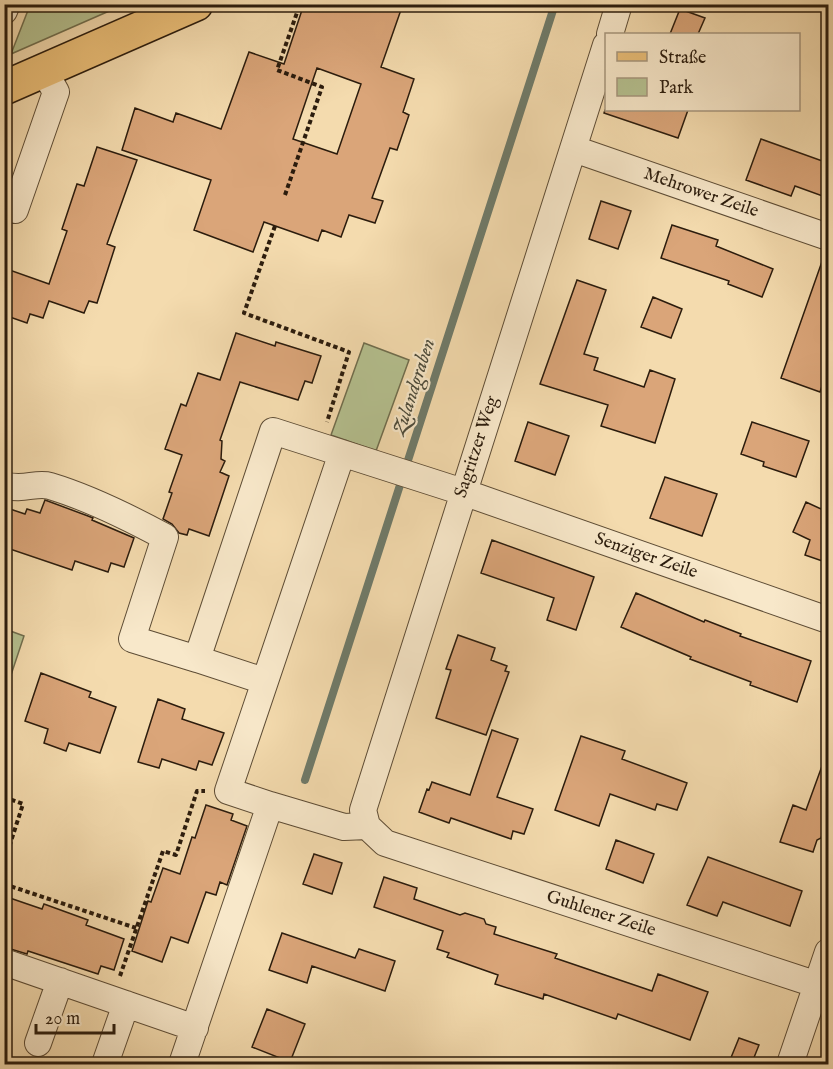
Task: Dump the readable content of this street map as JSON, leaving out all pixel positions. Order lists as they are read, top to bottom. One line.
{"streets":{"street":["Mehrower Zeile","Sagritzer Weg","Senziger Zeile","Guhlener Zeile"]},"crossings":[["Mehrower Zeile","Sagritzer Weg"],["Sagritzer Weg","Senziger Zeile"],["Sagritzer Weg","Guhlener Zeile"]],"water":["Zulandgraben"],"legend":["Straße","Park"],"scale_bar":"20 m"}
